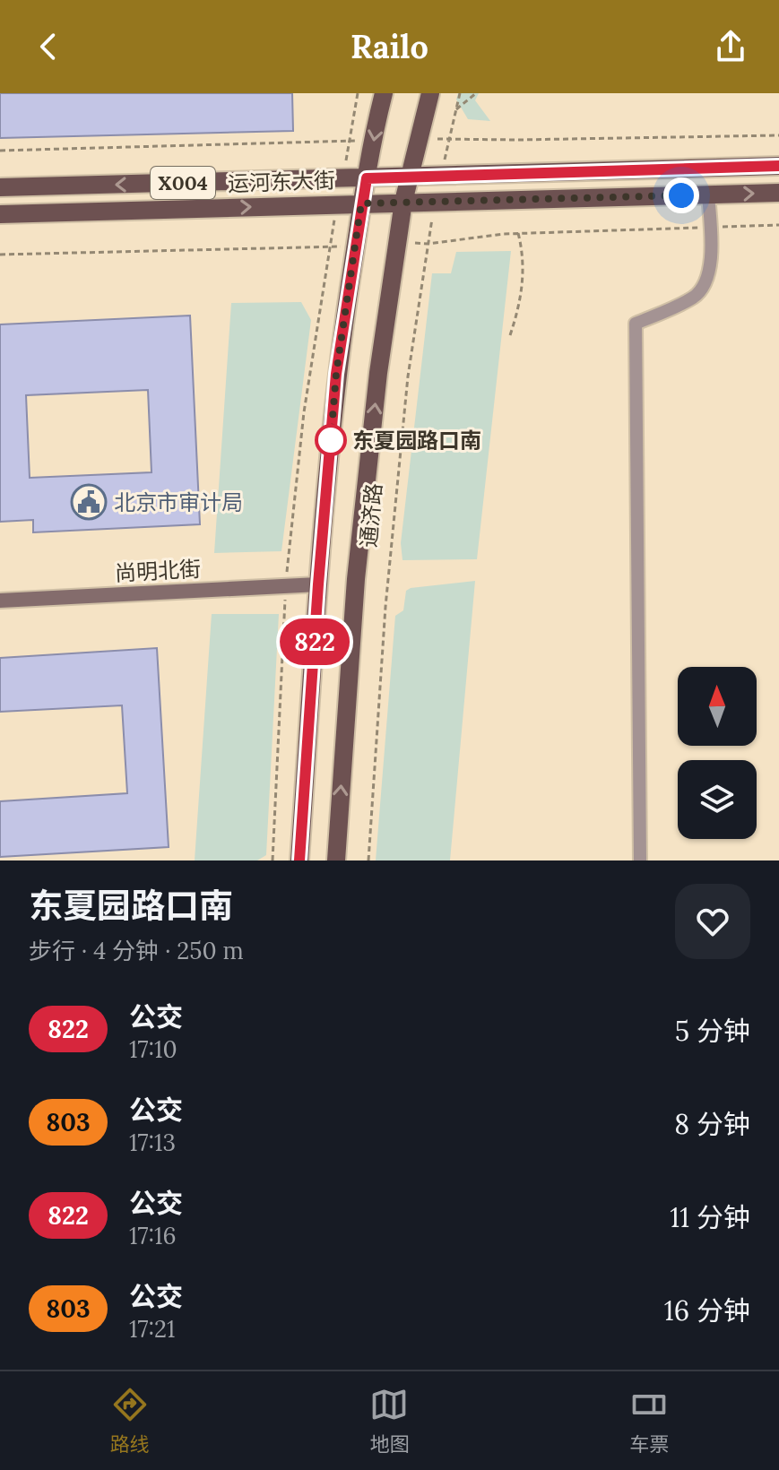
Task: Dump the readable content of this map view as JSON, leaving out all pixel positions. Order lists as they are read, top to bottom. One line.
{"streets":{"main road":["运河东大街","X004","通济路"],"street":["尚明北街"]},"crossings":[["运河东大街","通济路"]],"places":{"other":["东夏园路口南"],"public building":["北京市审计局"]},"lines":["bus line 822"],"north":"top","page":{"header":"Railo","on_map":"822","heading":["东夏园路口南","步行 · 4 分钟 · 250 m"],"list":[{"mark":"822","name":"公交","note":"17:10","value":"5 分钟"},{"mark":"803","name":"公交","note":"17:13","value":"8 分钟"},{"mark":"822","name":"公交","note":"17:16","value":"11 分钟"},{"mark":"803","name":"公交","note":"17:21","value":"16 分钟"}],"tabs":["路线","地图","车票"]}}
